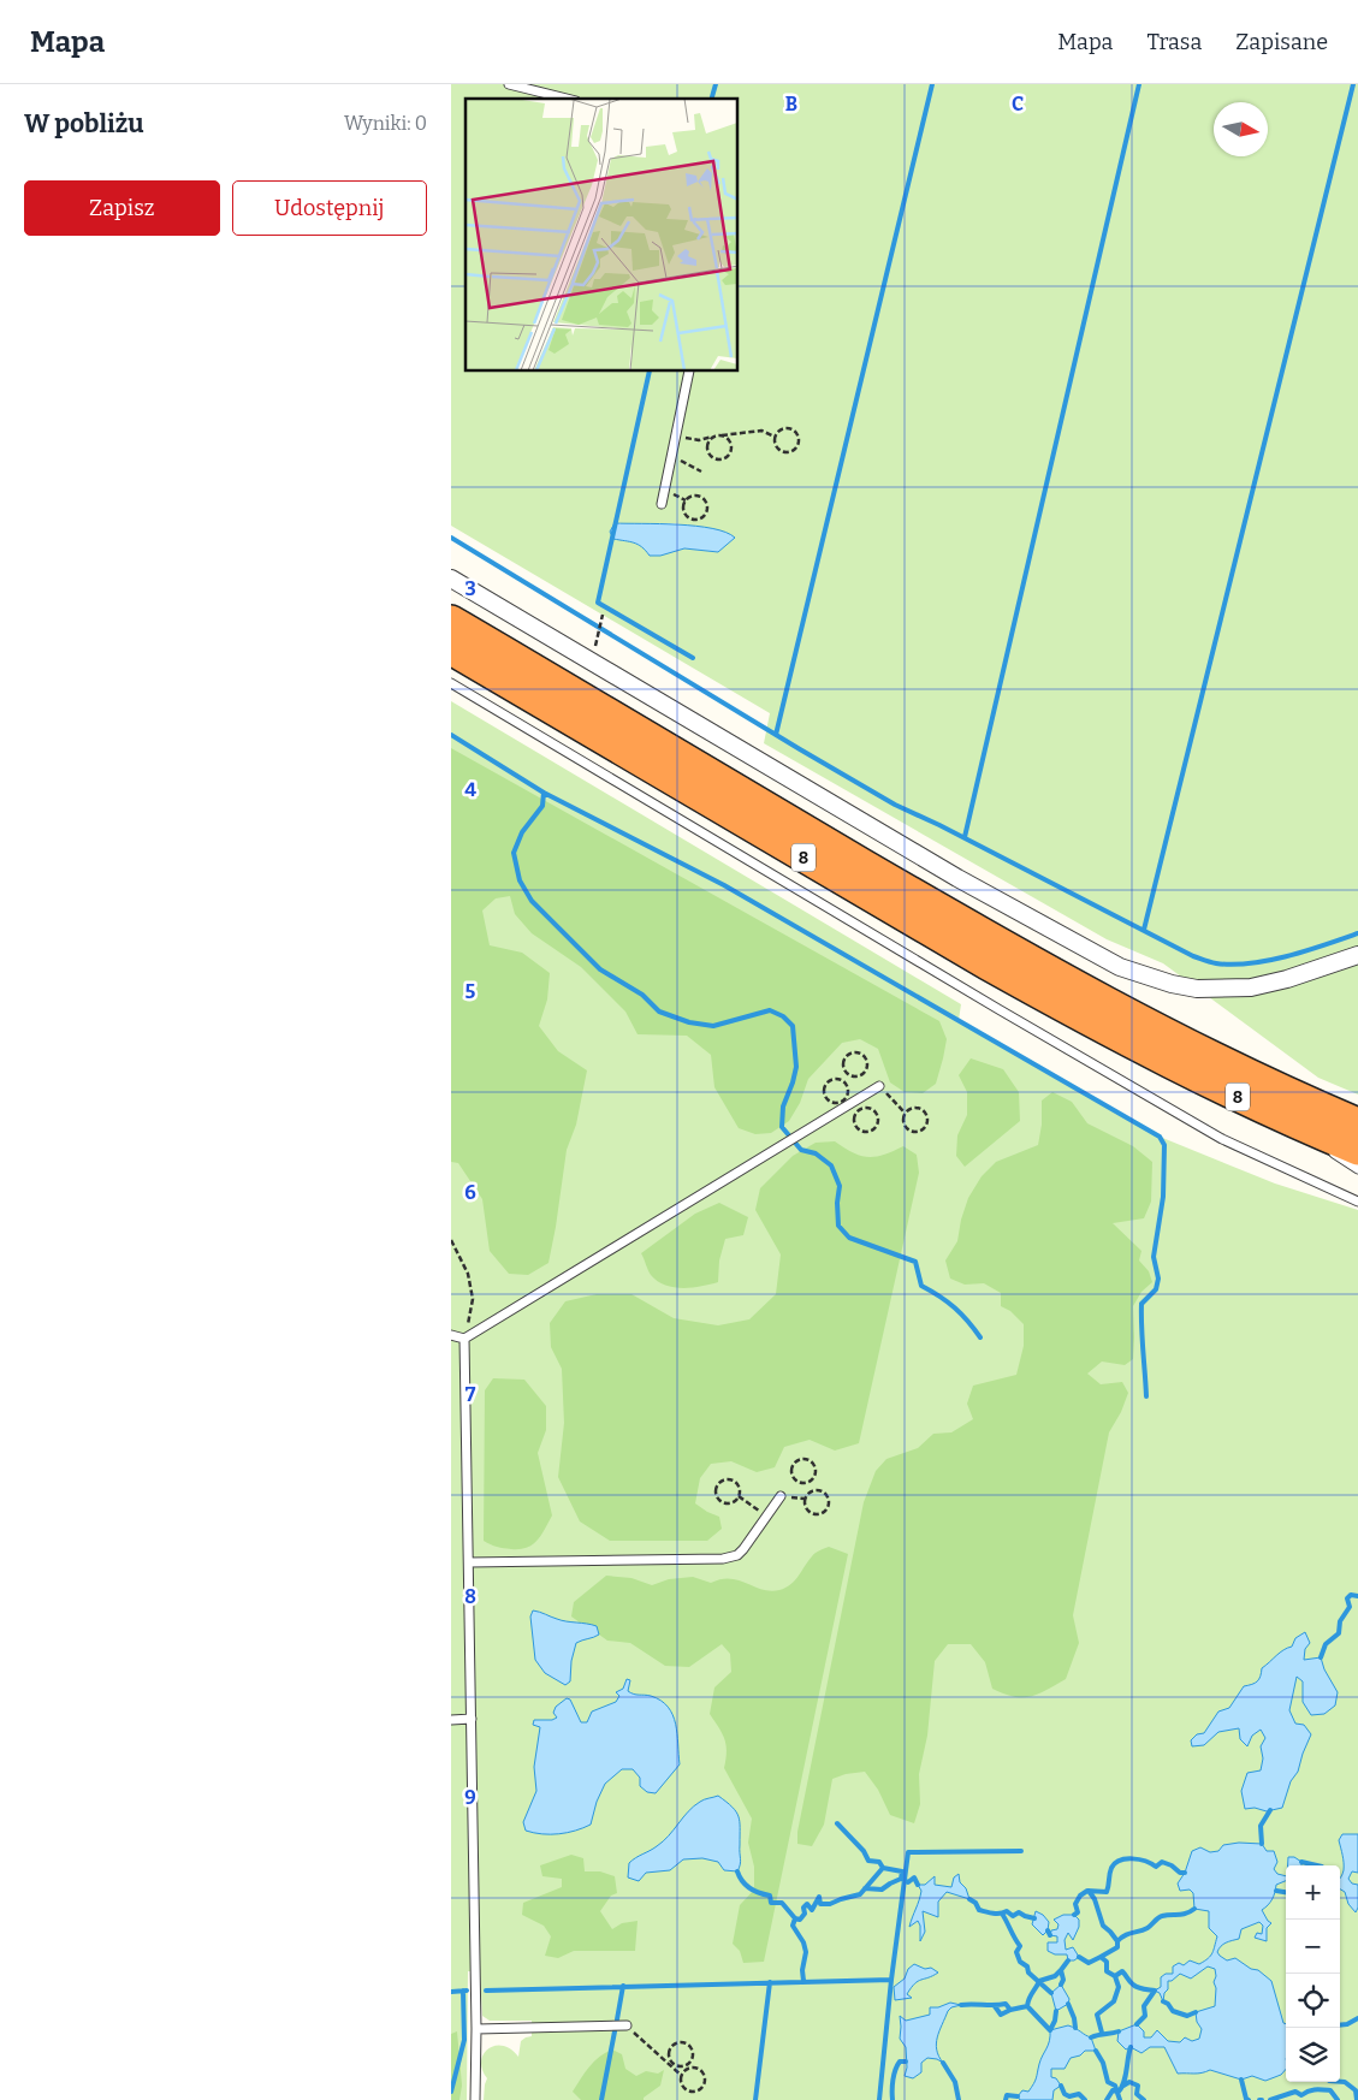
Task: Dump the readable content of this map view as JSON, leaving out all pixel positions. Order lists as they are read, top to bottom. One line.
{"streets":{"highway":["8"]},"north":"right","page":{"header":"Mapa","nav":["Mapa","Trasa","Zapisane"],"heading":["W pobliżu","Wyniki: 0"],"buttons":["Zapisz","Udostępnij"],"map_buttons":["+","−"]},"grid":{"columns":["B","C"],"rows":["3","4","5","6","7","8","9"]}}
